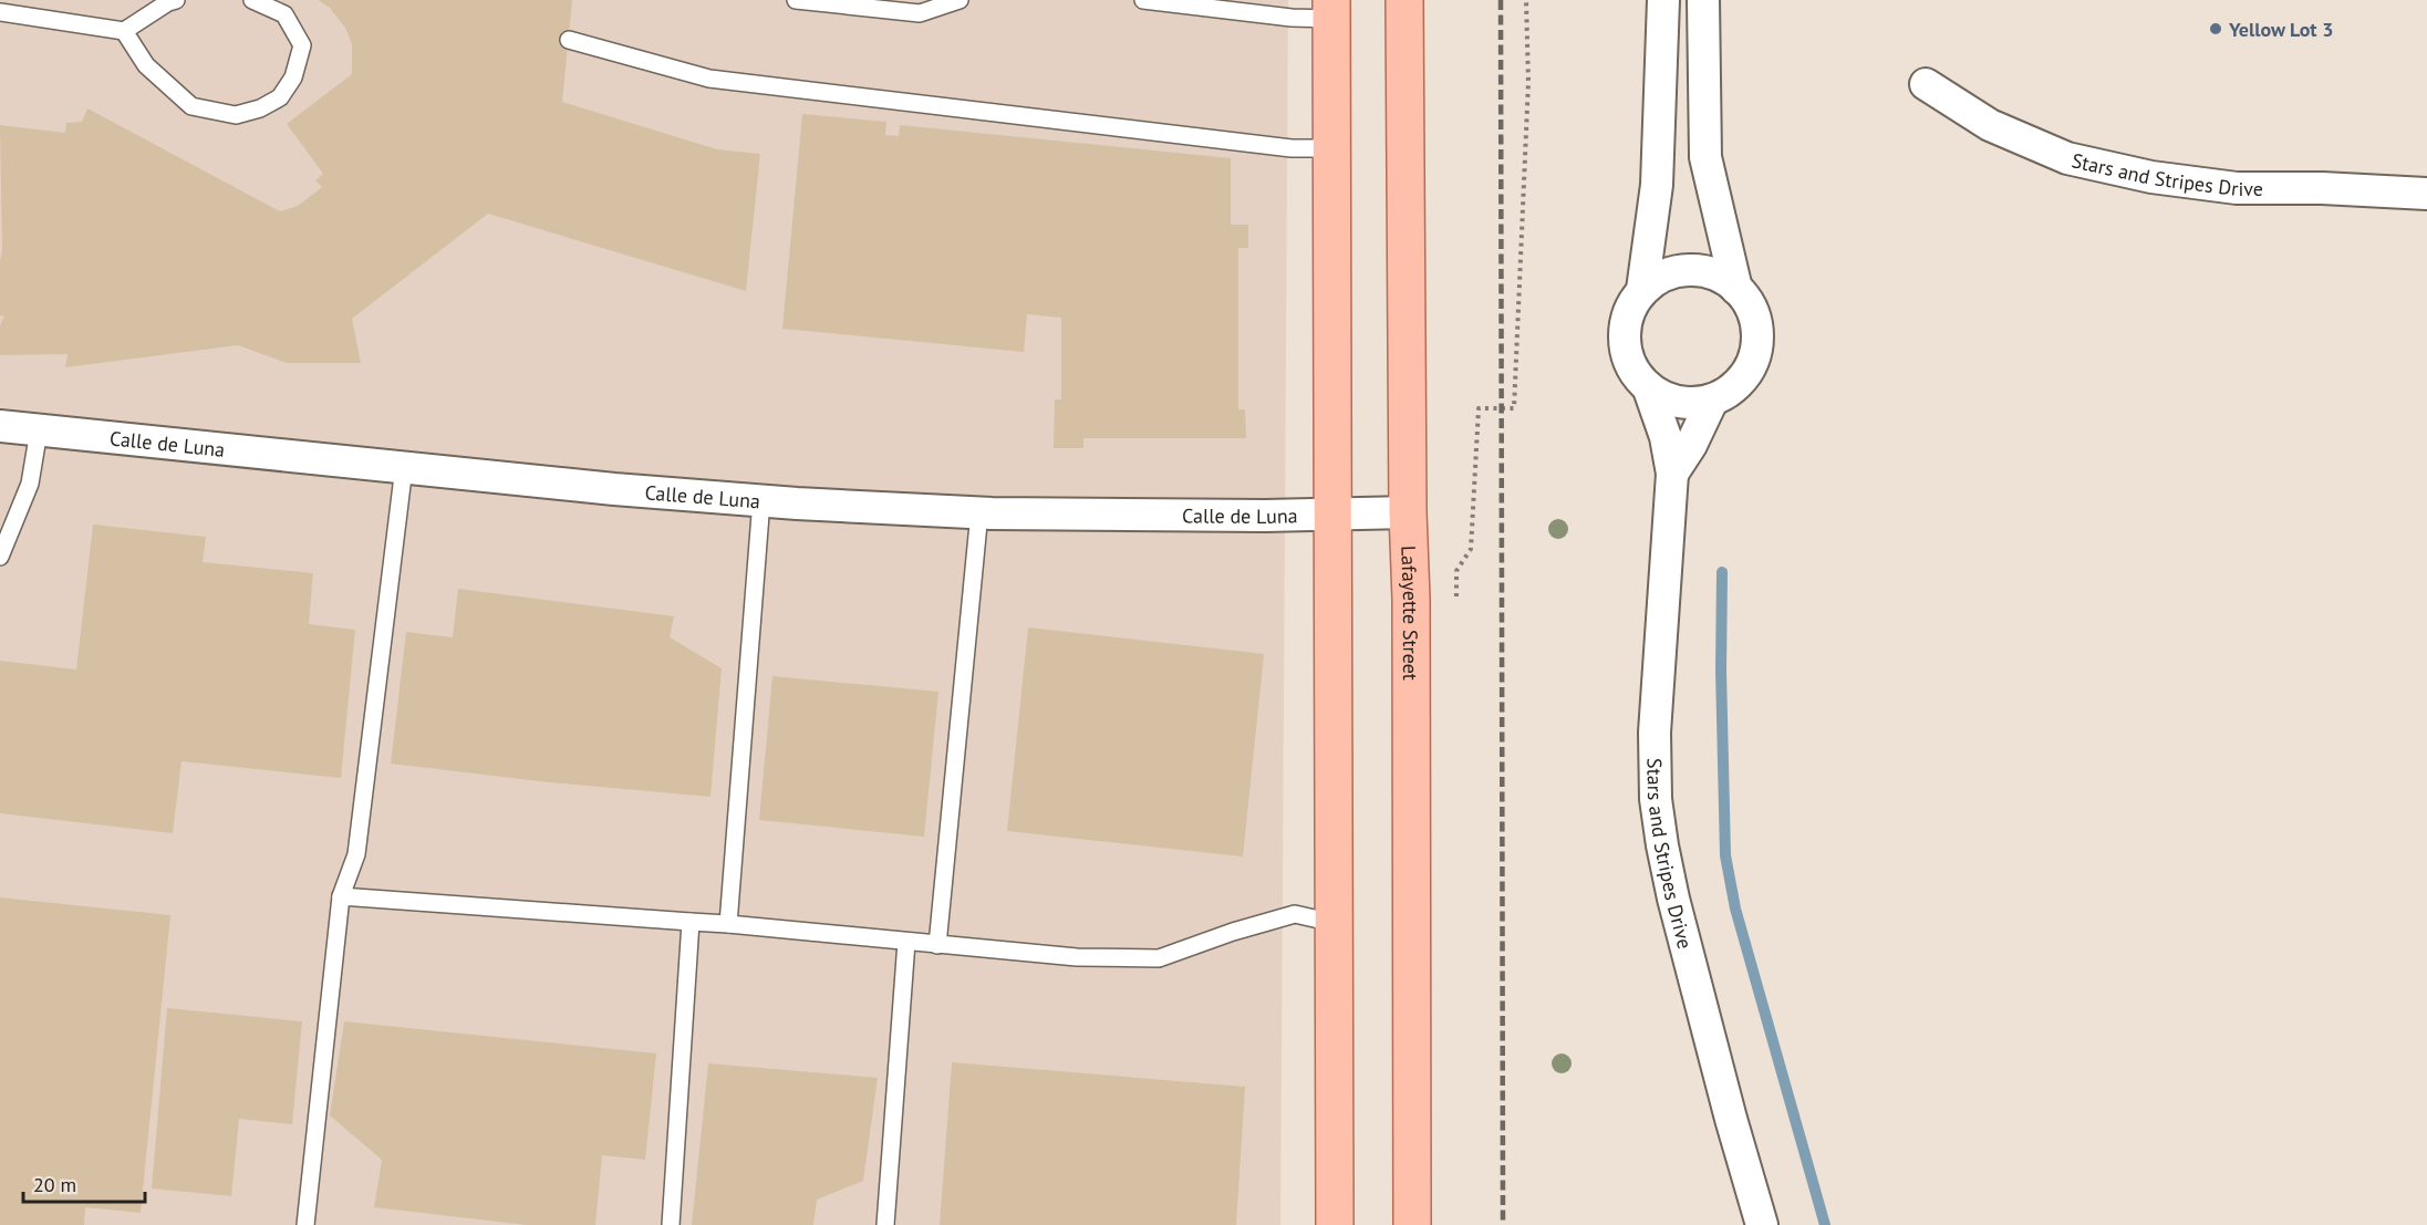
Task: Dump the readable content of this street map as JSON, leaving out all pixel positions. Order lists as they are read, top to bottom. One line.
{"streets":{"main road":["Lafayette Street"],"street":["Stars and Stripes Drive","Calle de Luna"]},"crossings":[["Calle de Luna","Lafayette Street"]],"places":["Yellow Lot 3"],"scale_bar":"20 m"}
